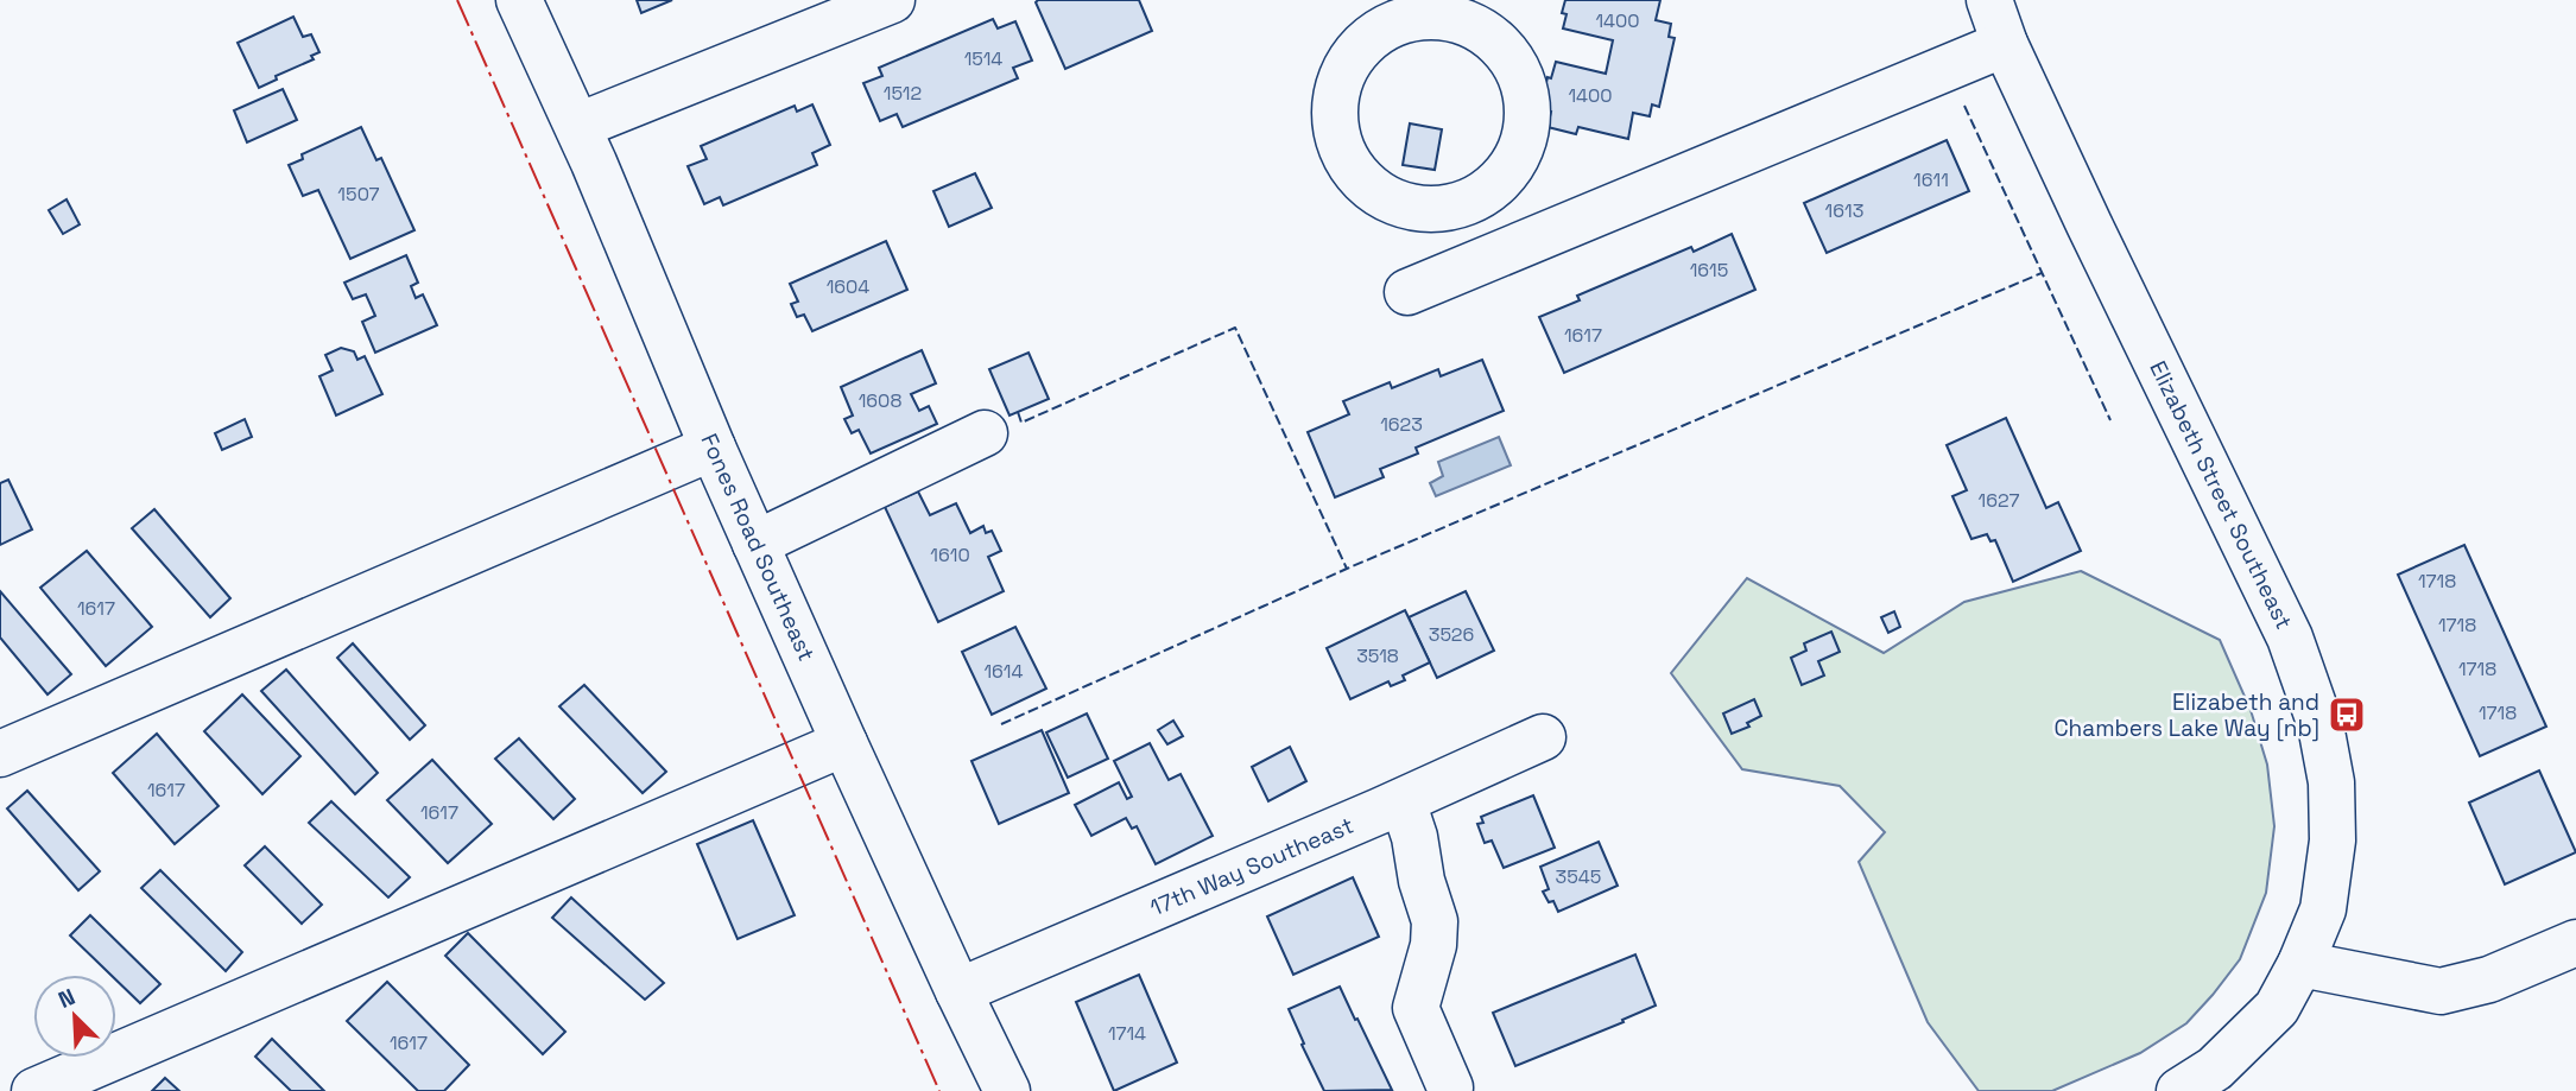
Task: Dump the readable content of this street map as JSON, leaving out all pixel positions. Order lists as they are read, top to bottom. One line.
{"streets":{"street":["Elizabeth Street Southeast","Fones Road Southeast","17th Way Southeast"]},"crossings":[["Fones Road Southeast","17th Way Southeast"]],"places":{"bus stop":["Elizabeth and Chambers Lake Way [nb]"]},"house_numbers":["1400","1514","1512","1400","1611","1507","1613","1615","1604","1617","1608","1623","1627","1610","1718","1617","1718","3526","3518","1718","1614","1718","1617","1617","3545","1714","1617"],"north":"top left"}
